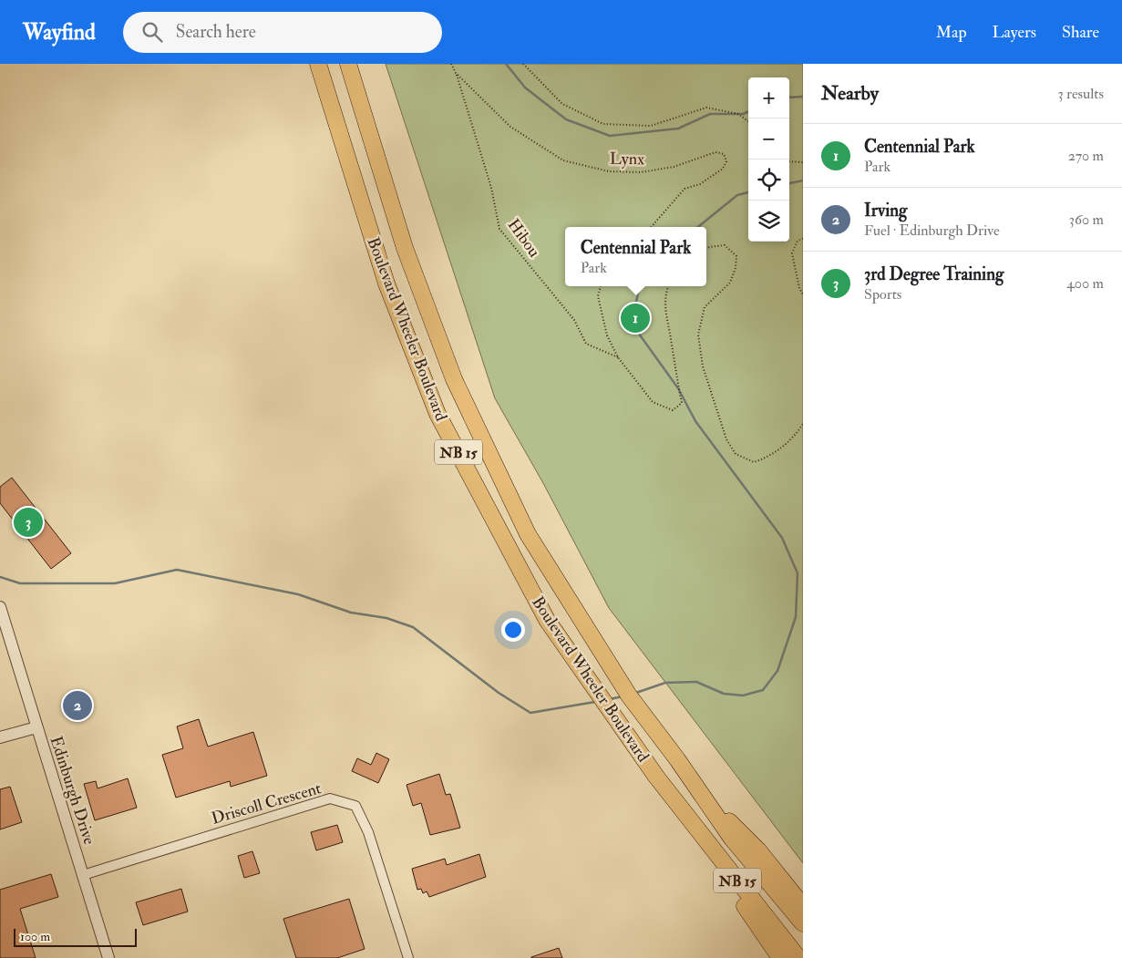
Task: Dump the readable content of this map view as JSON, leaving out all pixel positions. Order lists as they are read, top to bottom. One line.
{"streets":{"highway":["Boulevard Wheeler Boulevard","NB 15"],"street":["Edinburgh Drive","Driscoll Crescent"],"path":["Lynx","Hibou"]},"crossings":[["Lynx","Hibou"],["Edinburgh Drive","Driscoll Crescent"]],"scale_bar":"100 m","page":{"header":"Wayfind","search":"Search here","nav":["Map","Layers","Share"],"heading":["Nearby","3 results"],"map_buttons":["+","−"],"list":[{"mark":"1","name":"Centennial Park","note":"Park","value":"270 m"},{"mark":"2","name":"Irving","note":"Fuel · Edinburgh Drive","value":"360 m"},{"mark":"3","name":"3rd Degree Training","note":"Sports","value":"400 m"}],"popup":["Centennial Park","Park"],"pins":["1","3","2"],"scale":"100 m"}}
